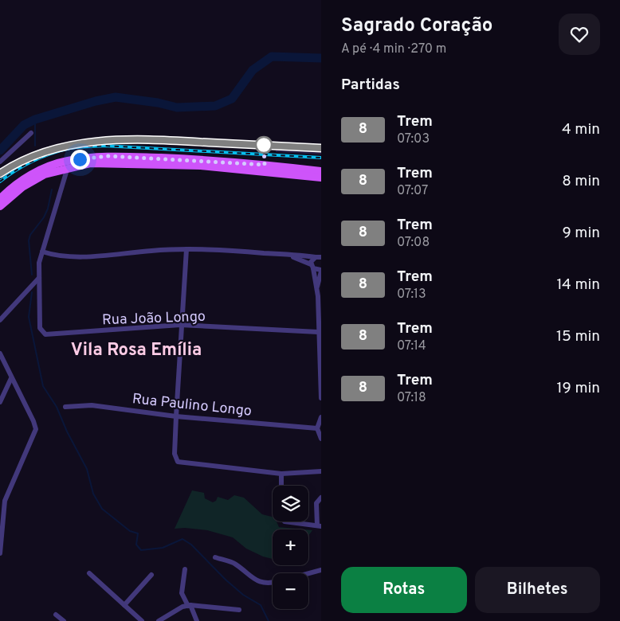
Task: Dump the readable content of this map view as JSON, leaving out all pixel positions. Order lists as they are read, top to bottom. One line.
{"streets":{"street":["Rua João Longo","Rua Paulino Longo"]},"districts":["Vila Rosa Emília"],"page":{"heading":[["Sagrado Coração","A pé · 4 min · 270 m"],"Partidas"],"list":[{"mark":"8","name":"Trem","note":"07:03","value":"4 min"},{"mark":"8","name":"Trem","note":"07:07","value":"8 min"},{"mark":"8","name":"Trem","note":"07:08","value":"9 min"},{"mark":"8","name":"Trem","note":"07:13","value":"14 min"},{"mark":"8","name":"Trem","note":"07:14","value":"15 min"},{"mark":"8","name":"Trem","note":"07:18","value":"19 min"}],"map_buttons":["+","−"],"buttons":["Rotas","Bilhetes"]}}
